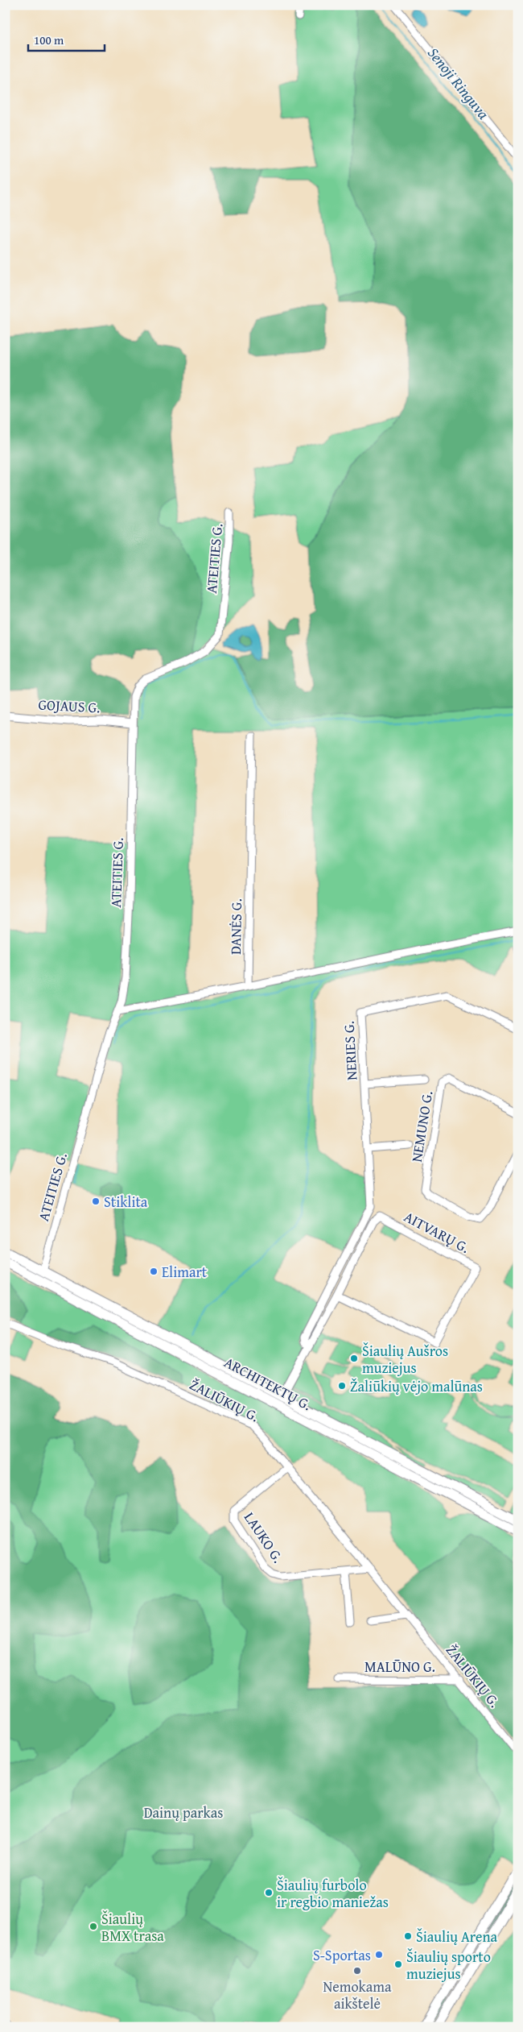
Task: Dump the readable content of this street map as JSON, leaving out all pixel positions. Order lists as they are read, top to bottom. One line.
{"streets":{"main road":["ARCHITEKTŲ G."],"street":["ATEITIES G.","GOJAUS G.","DANĖS G.","NERIES G.","NEMUNO G.","AITVARŲ G.","ŽALIŪKIŲ G.","LAUKO G.","MALŪNO G."]},"crossings":[["ATEITIES G.","GOJAUS G."],["ATEITIES G.","ARCHITEKTŲ G."],["NERIES G.","AITVARŲ G."],["AITVARŲ G.","ARCHITEKTŲ G."],["ŽALIŪKIŲ G.","LAUKO G."],["ŽALIŪKIŲ G.","MALŪNO G."]],"water":["Senoji Ringuva"],"parks":["Dainų parkas"],"places":["Stiklita","Elimart","Šiaulių Aušros muziejus","Žaliūkių vėjo malūnas","Šiaulių furbolo ir regbio maniežas","Šiaulių BMX trasa","Šiaulių Arena","S-Sportas","Šiaulių sporto muziejus","Nemokama aikštelė"],"scale_bar":"100 m"}
